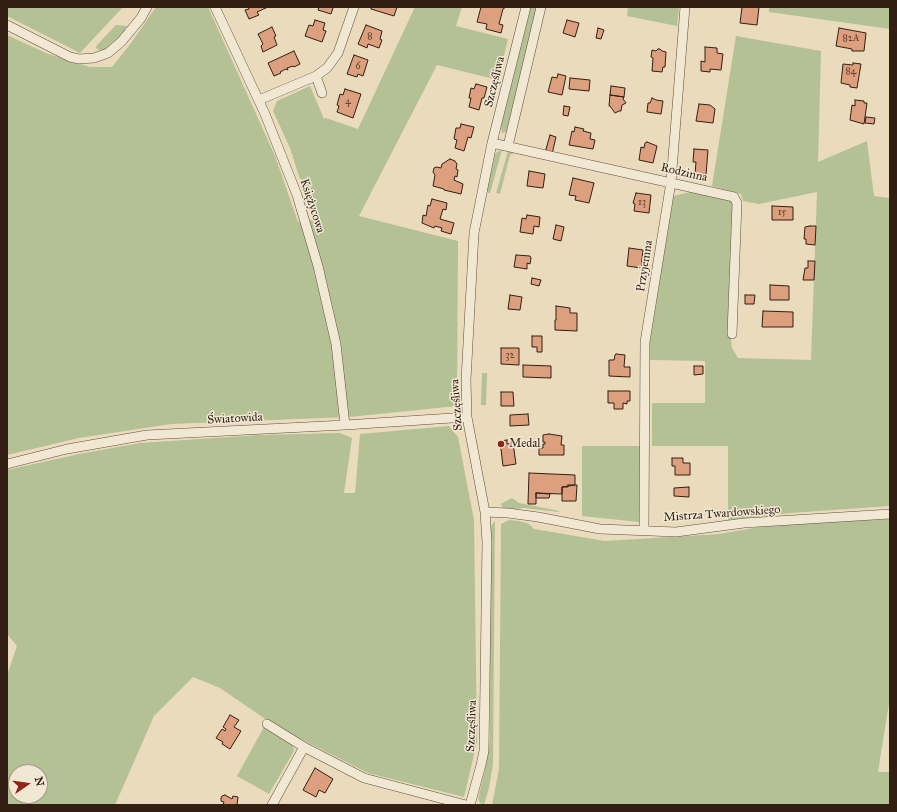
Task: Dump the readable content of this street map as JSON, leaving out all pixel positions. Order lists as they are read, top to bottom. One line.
{"streets":{"street":["Szczęśliwa","Rodzinna","Księżycowa","Przyjemna","Światowida","Mistrza Twardowskiego"]},"crossings":[["Szczęśliwa","Rodzinna"],["Szczęśliwa","Światowida"],["Szczęśliwa","Mistrza Twardowskiego"],["Rodzinna","Przyjemna"],["Księżycowa","Światowida"],["Przyjemna","Mistrza Twardowskiego"]],"places":["Medal"],"house_numbers":["8","82A","6","84","4","13","15","32"],"north":"right"}
